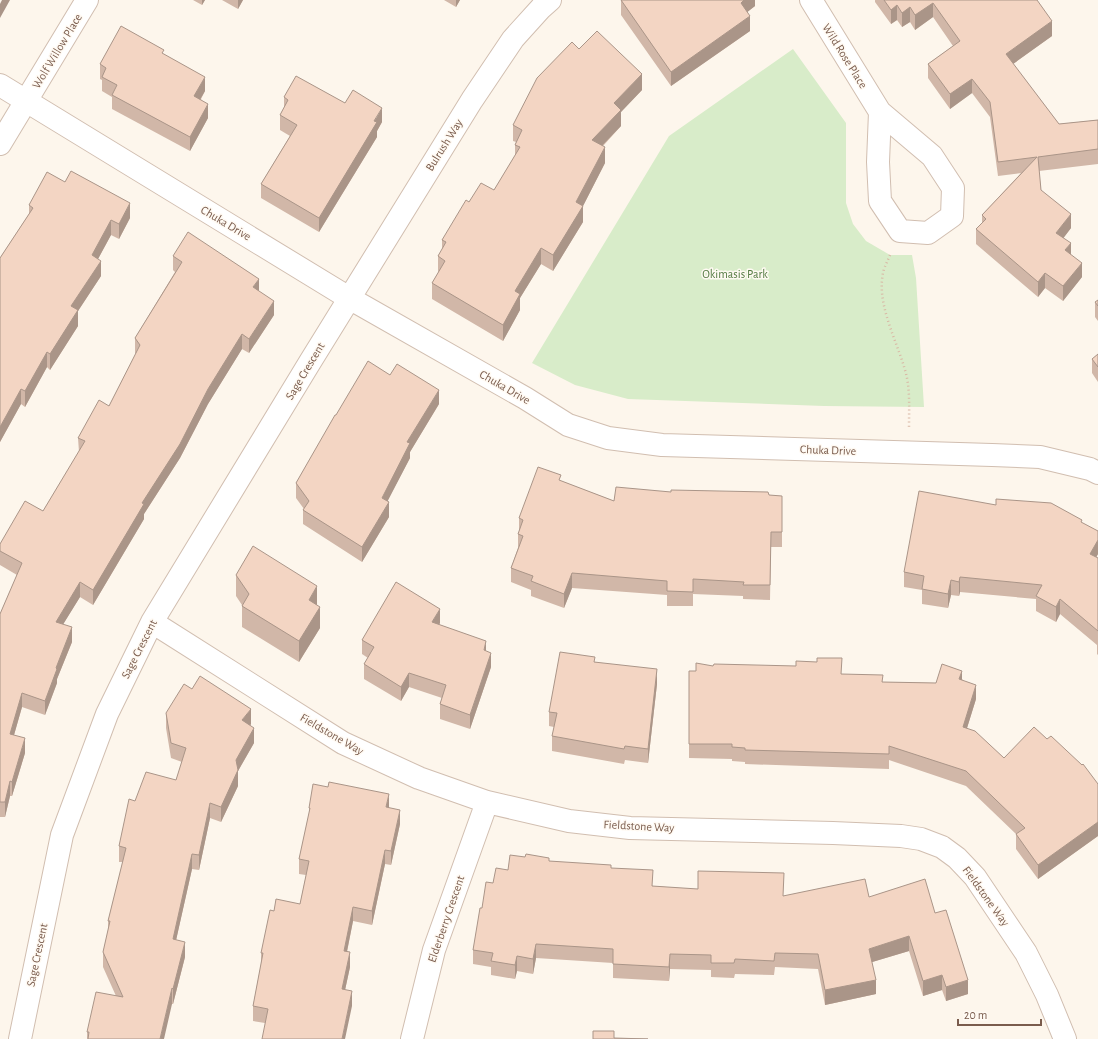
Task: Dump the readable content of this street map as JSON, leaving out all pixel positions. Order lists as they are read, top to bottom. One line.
{"streets":{"street":["Wolf Willow Place","Wild Rose Place","Bulrush Way","Chuka Drive","Sage Crescent","Fieldstone Way","Elderberry Crescent"]},"crossings":[["Wolf Willow Place","Chuka Drive"],["Bulrush Way","Chuka Drive"],["Bulrush Way","Sage Crescent"],["Chuka Drive","Sage Crescent"],["Sage Crescent","Fieldstone Way"],["Fieldstone Way","Elderberry Crescent"]],"parks":["Okimasis Park"],"scale_bar":"20 m"}
